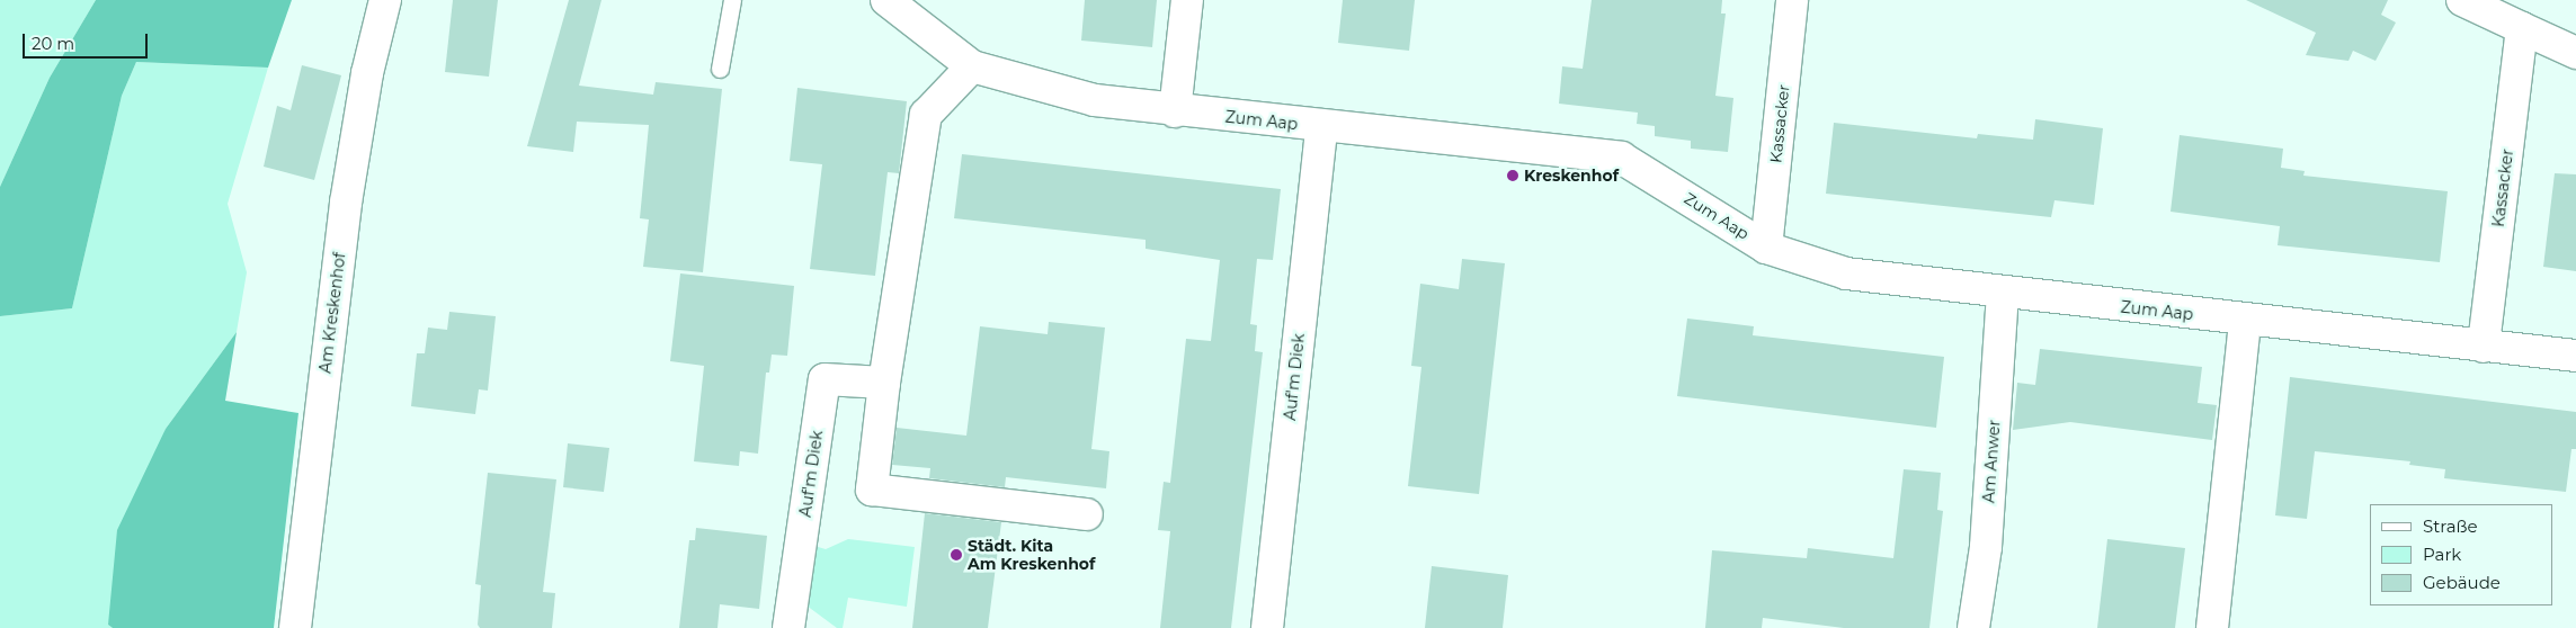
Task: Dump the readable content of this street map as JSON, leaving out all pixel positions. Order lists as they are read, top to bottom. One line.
{"streets":{"street":["Zum Aap","Kassacker","Am Kreskenhof","Auf'm Diek","Am Anwer"]},"crossings":[["Zum Aap","Kassacker"],["Zum Aap","Auf'm Diek"],["Zum Aap","Am Anwer"]],"places":["Kreskenhof","Städt. Kita Am Kreskenhof"],"legend":["Straße","Park","Gebäude"],"scale_bar":"20 m"}
